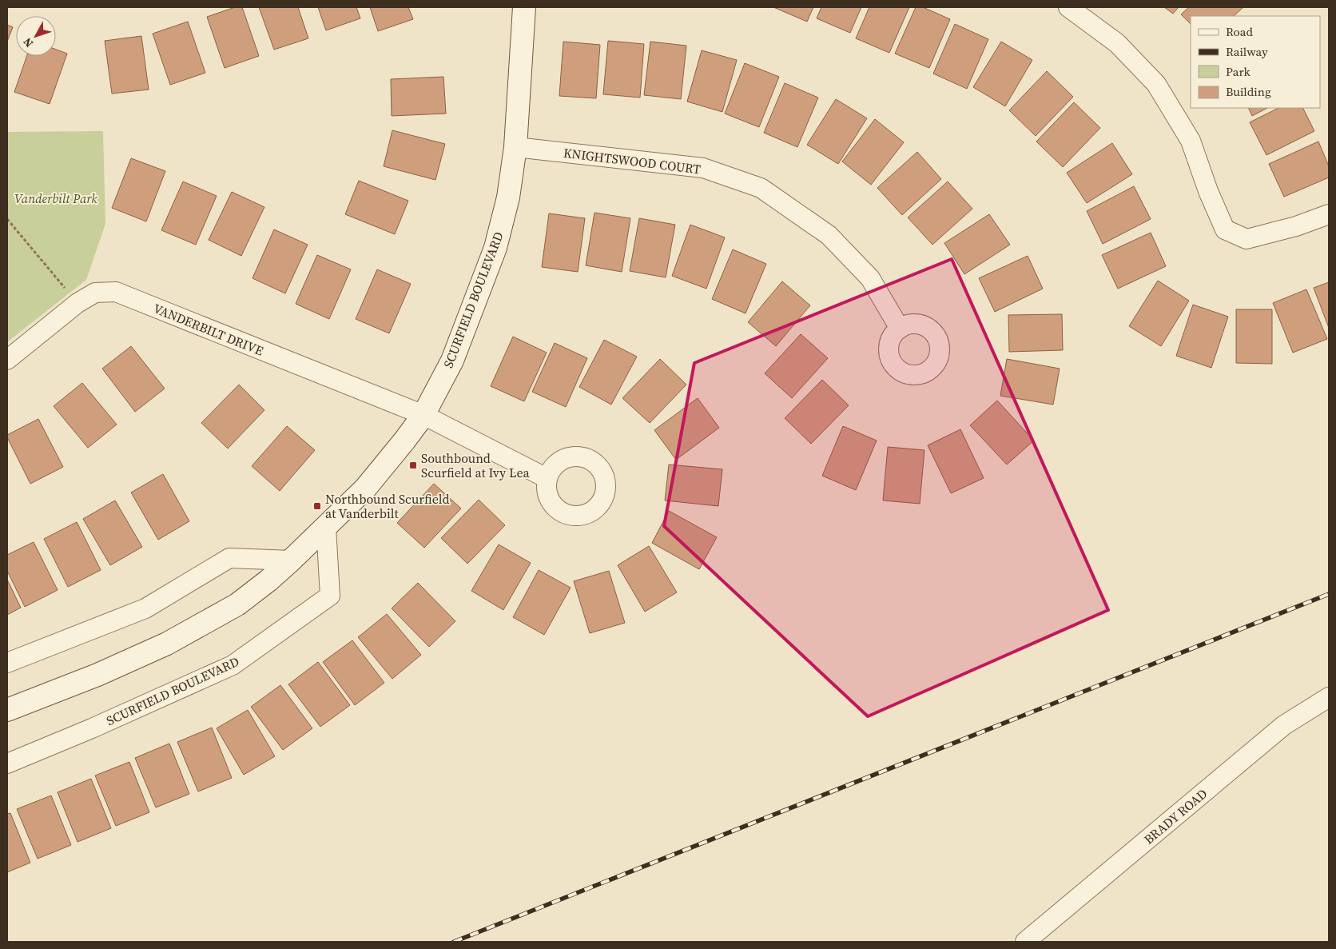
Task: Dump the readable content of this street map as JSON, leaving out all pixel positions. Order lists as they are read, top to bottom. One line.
{"streets":{"street":["KNIGHTSWOOD COURT","SCURFIELD BOULEVARD","VANDERBILT DRIVE","BRADY ROAD"]},"crossings":[["KNIGHTSWOOD COURT","SCURFIELD BOULEVARD"],["SCURFIELD BOULEVARD","VANDERBILT DRIVE"]],"parks":["Vanderbilt Park"],"places":{"transit":["Southbound Scurfield at Ivy Lea","Northbound Scurfield at Vanderbilt"]},"legend":["Road","Railway","Park","Building"],"north":"bottom left"}
